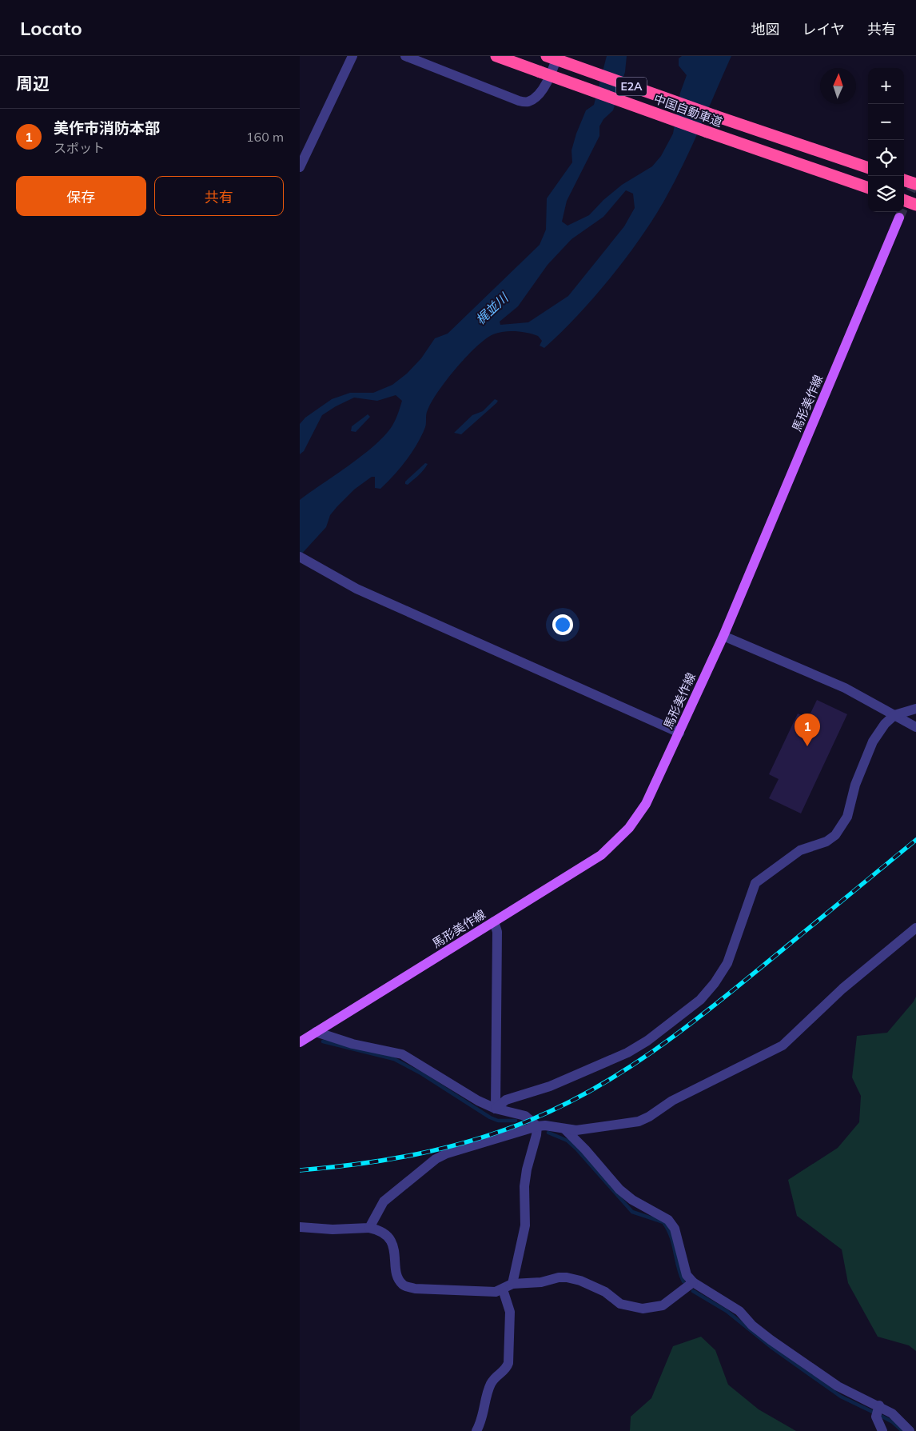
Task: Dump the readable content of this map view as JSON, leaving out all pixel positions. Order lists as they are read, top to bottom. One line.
{"streets":{"highway":["E2A","中国自動車道"],"main road":["馬形美作線"]},"water":["梶並川"],"north":"top","page":{"header":"Locato","nav":["地図","レイヤ","共有"],"heading":"周辺","map_buttons":["+","−"],"list":[{"mark":"1","name":"美作市消防本部","note":"スポット","value":"160 m"}],"buttons":["保存","共有"],"pins":"1"}}
